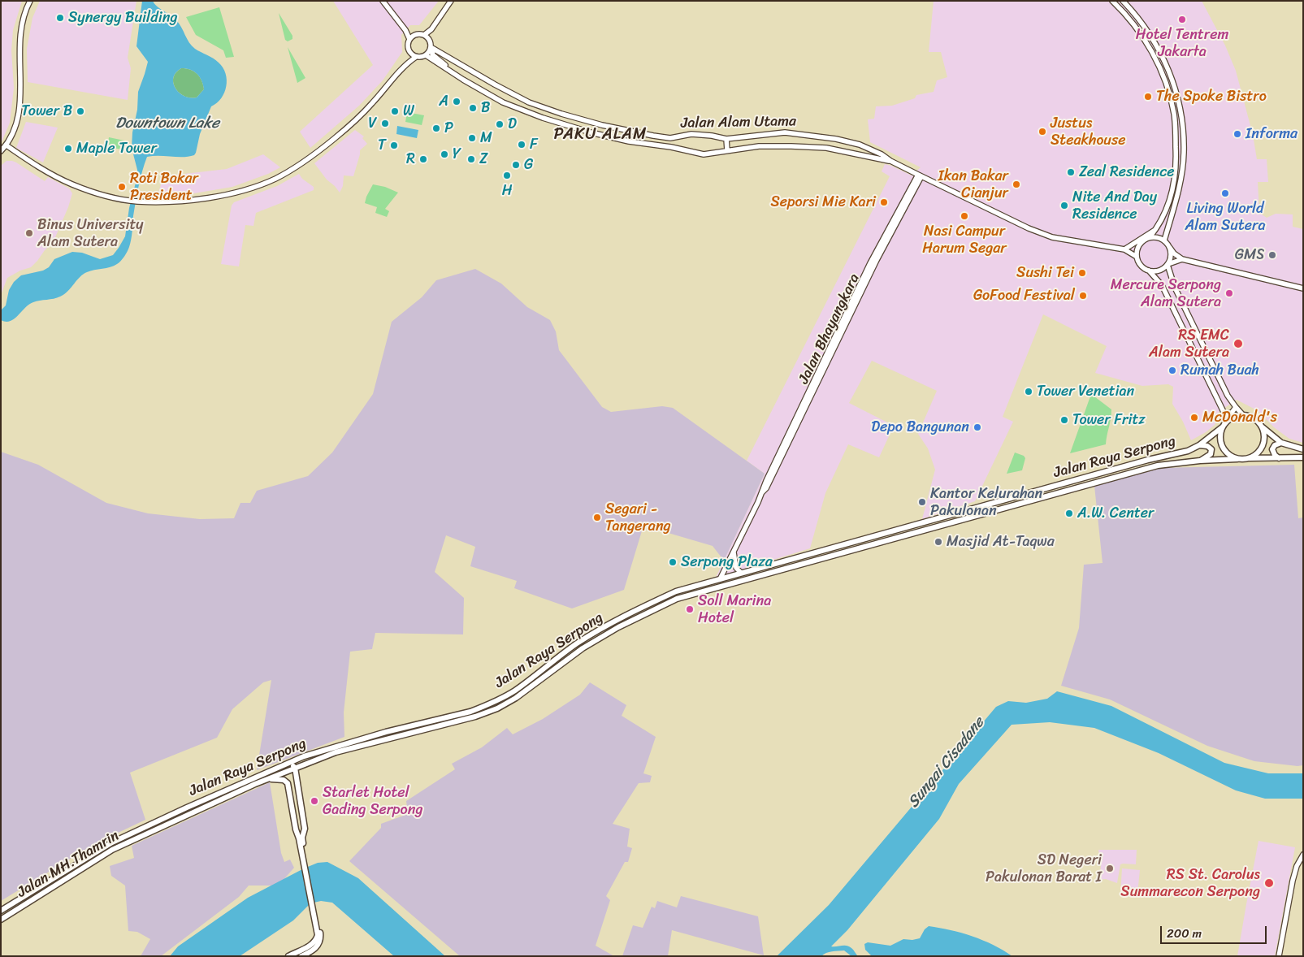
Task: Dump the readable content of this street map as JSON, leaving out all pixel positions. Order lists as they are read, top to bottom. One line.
{"streets":{"main road":["Jalan Alam Utama","Jalan Bhayangkara","Jalan Raya Serpong","Jalan MH.Thamrin"]},"crossings":[["Jalan Alam Utama","Jalan Bhayangkara"],["Jalan Bhayangkara","Jalan Raya Serpong"],["Jalan Raya Serpong","Jalan MH.Thamrin"]],"districts":["PAKU ALAM"],"water":["Downtown Lake","Sungai Cisadane"],"places":["Synergy Building","Hotel Tentrem Jakarta","The Spoke Bistro","A","B","Tower B","W","V","D","P","Justus Steakhouse","Informa","M","F","T","Maple Tower","Y","R","Z","G","Zeal Residence","H","Ikan Bakar Cianjur","Roti Bakar President","Living World Alam Sutera","Seporsi Mie Kari","Nite And Day Residence","Nasi Campur Harum Segar","Binus University Alam Sutera","GMS","Sushi Tei","Mercure Serpong Alam Sutera","GoFood Festival","RS EMC Alam Sutera","Rumah Buah","Tower Venetian","McDonald's","Tower Fritz","Depo Bangunan","Kantor Kelurahan Pakulonan","A.W. Center","Segari - Tangerang","Masjid At-Taqwa","Serpong Plaza","Soll Marina Hotel","Starlet Hotel Gading Serpong","SD Negeri Pakulonan Barat I","RS St. Carolus Summarecon Serpong"],"scale_bar":"200 m"}
